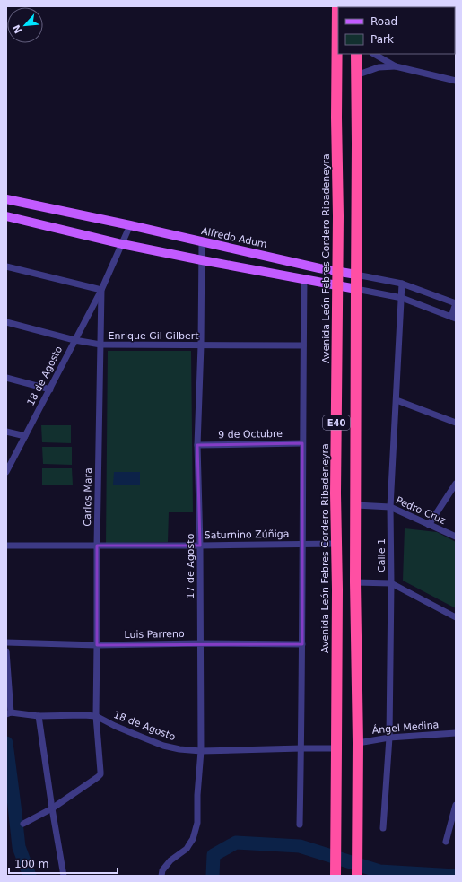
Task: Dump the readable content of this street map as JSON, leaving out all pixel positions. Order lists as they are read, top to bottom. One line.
{"streets":{"highway":["Avenida León Febres Cordero Ribadeneyra","E40"],"main road":["Alfredo Adum"],"street":["Enrique Gil Gilbert","18 de Agosto","9 de Octubre","Carlos Mara","Pedro Cruz","Saturnino Zúñiga","Calle 1","17 de Agosto","Luis Parreno","Ángel Medina"]},"crossings":[["Alfredo Adum","Avenida León Febres Cordero Ribadeneyra"],["Alfredo Adum","E40"],["Alfredo Adum","Carlos Mara"],["Alfredo Adum","Calle 1"],["Alfredo Adum","17 de Agosto"],["Avenida León Febres Cordero Ribadeneyra","18 de Agosto"],["Avenida León Febres Cordero Ribadeneyra","Saturnino Zúñiga"],["Enrique Gil Gilbert","18 de Agosto"],["Enrique Gil Gilbert","Carlos Mara"],["Enrique Gil Gilbert","17 de Agosto"],["18 de Agosto","Carlos Mara"],["18 de Agosto","17 de Agosto"],["E40","Pedro Cruz"],["E40","Ángel Medina"],["9 de Octubre","17 de Agosto"],["Carlos Mara","Saturnino Zúñiga"],["Carlos Mara","Luis Parreno"],["Pedro Cruz","Calle 1"],["Saturnino Zúñiga","17 de Agosto"],["Calle 1","Ángel Medina"],["17 de Agosto","Luis Parreno"]],"legend":["Road","Park"],"scale_bar":"100 m","north":"bottom left"}
